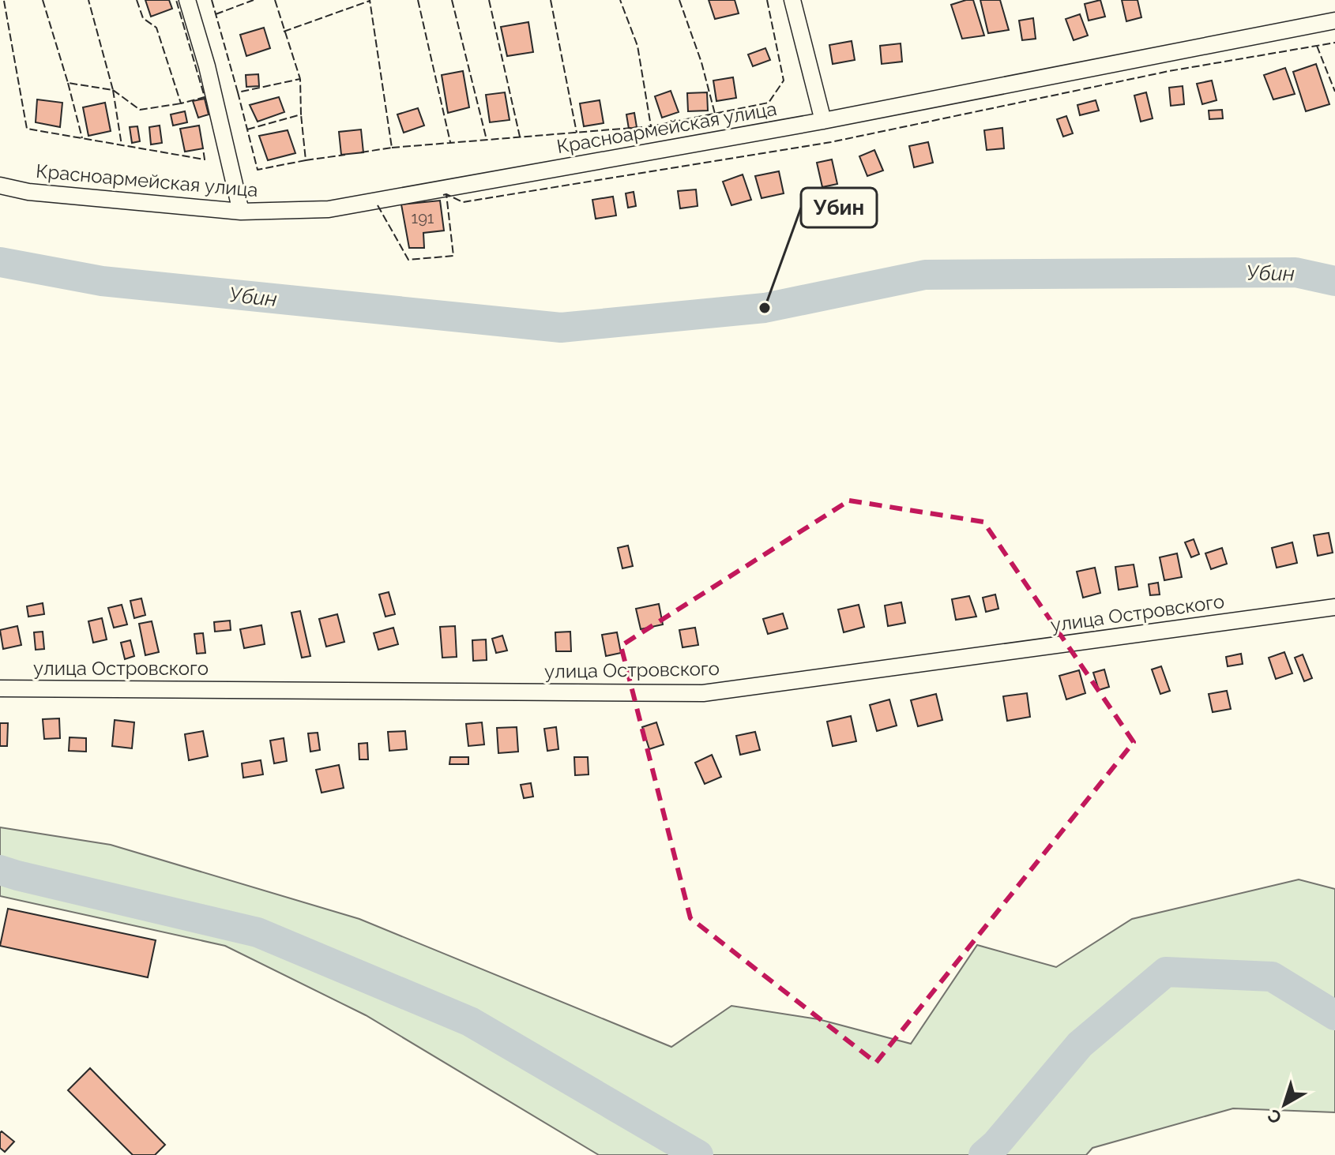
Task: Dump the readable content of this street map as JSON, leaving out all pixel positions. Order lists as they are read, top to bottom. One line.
{"streets":{"street":["Красноармейская улица","улица Островского"]},"water":["Убин"],"places":["Убин"],"house_numbers":["191"],"north":"bottom left"}
